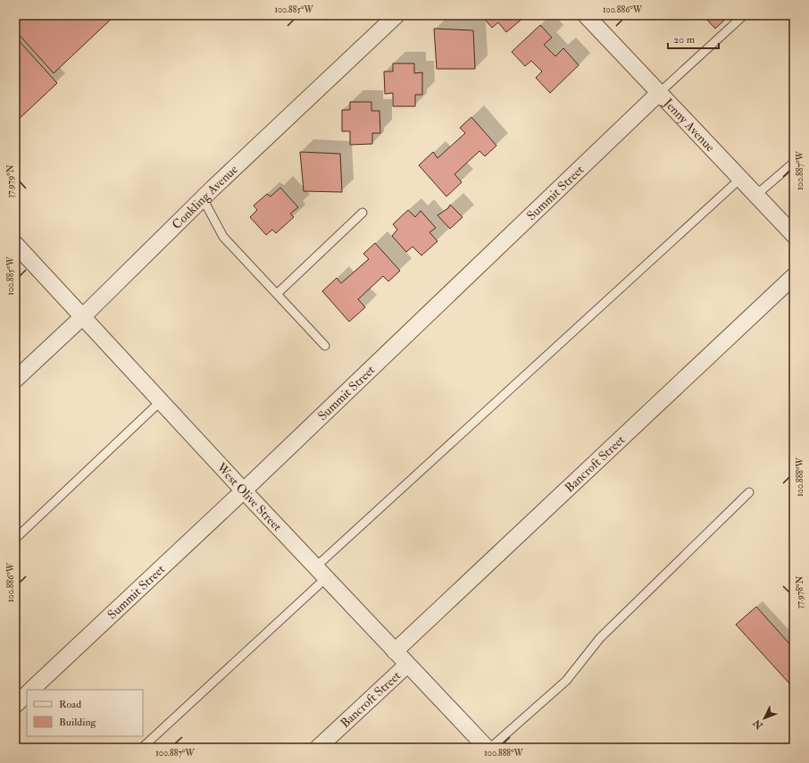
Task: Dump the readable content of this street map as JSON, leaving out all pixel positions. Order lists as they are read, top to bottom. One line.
{"streets":{"street":["Jenny Avenue","Summit Street","Conkling Avenue","Bancroft Street","West Olive Street"]},"crossings":[["Jenny Avenue","Summit Street"],["Summit Street","West Olive Street"],["Conkling Avenue","West Olive Street"],["Bancroft Street","West Olive Street"]],"legend":["Road","Building"],"scale_bar":"20 m","north":"bottom left","coordinates":["100.885°W","100.886°W","100.887°W","37.979°N","100.888°W","37.978°N"]}
